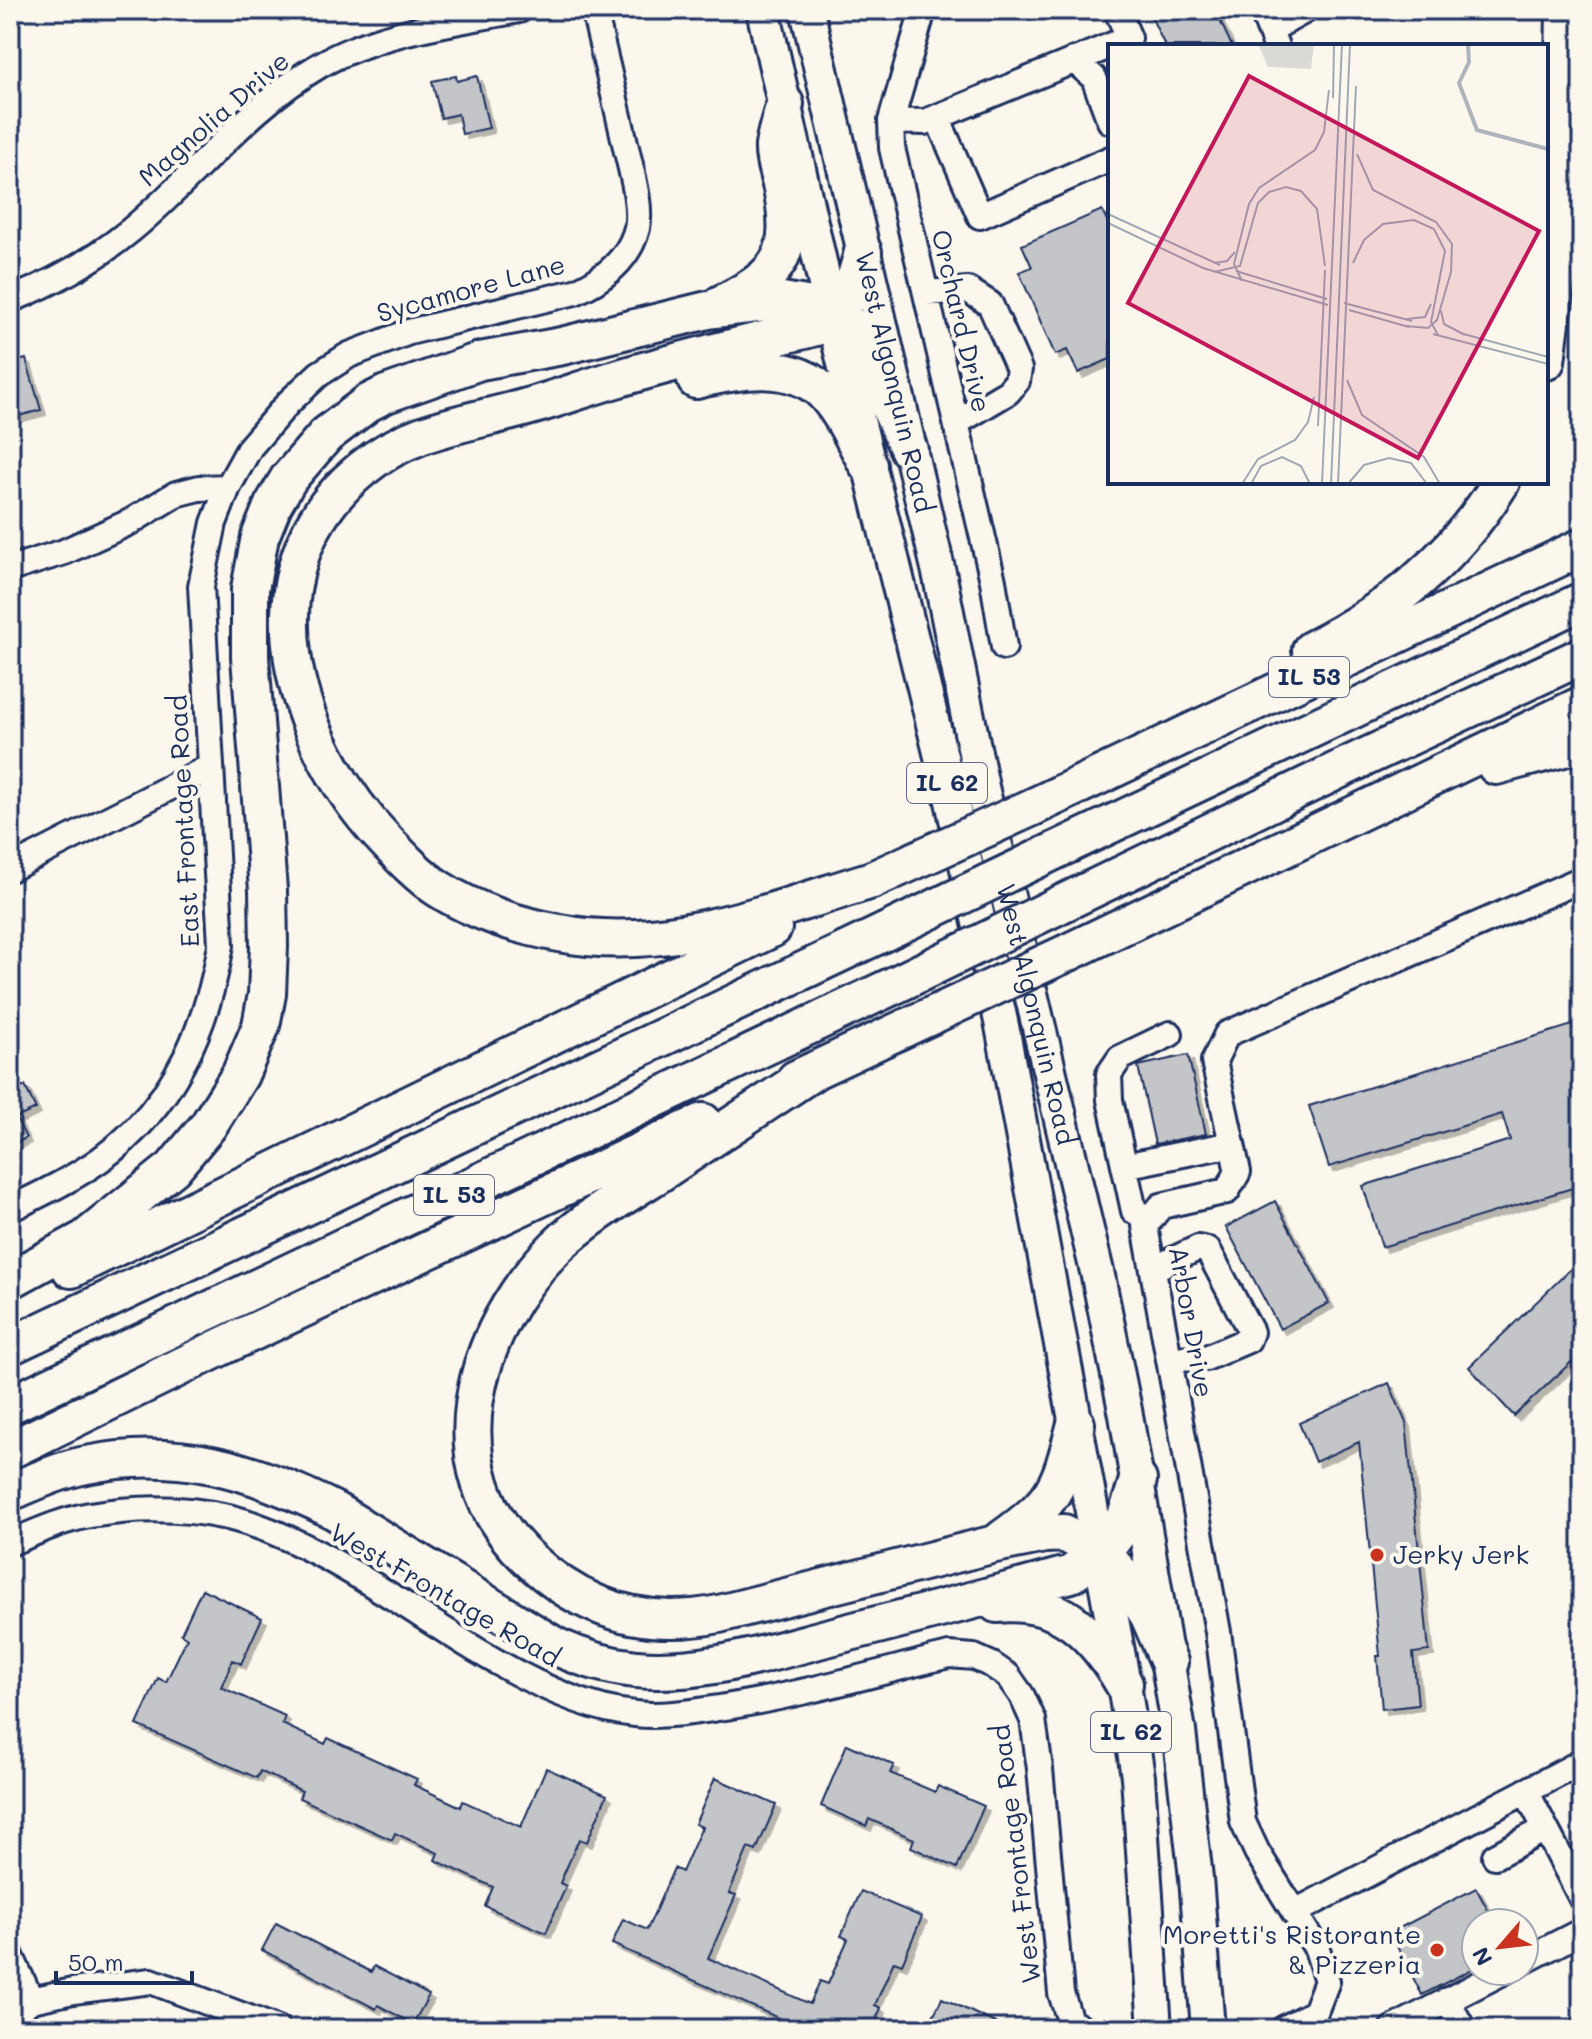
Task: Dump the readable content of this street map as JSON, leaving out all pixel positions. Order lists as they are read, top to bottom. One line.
{"streets":{"highway":["IL 53"],"main road":["West Algonquin Road","IL 62"],"street":["Magnolia Drive","Sycamore Lane","Orchard Drive","East Frontage Road","Arbor Drive","West Frontage Road"]},"crossings":[["Sycamore Lane","East Frontage Road"]],"places":["Jerky Jerk","Moretti's Ristorante & Pizzeria"],"scale_bar":"50 m","north":"bottom left"}
